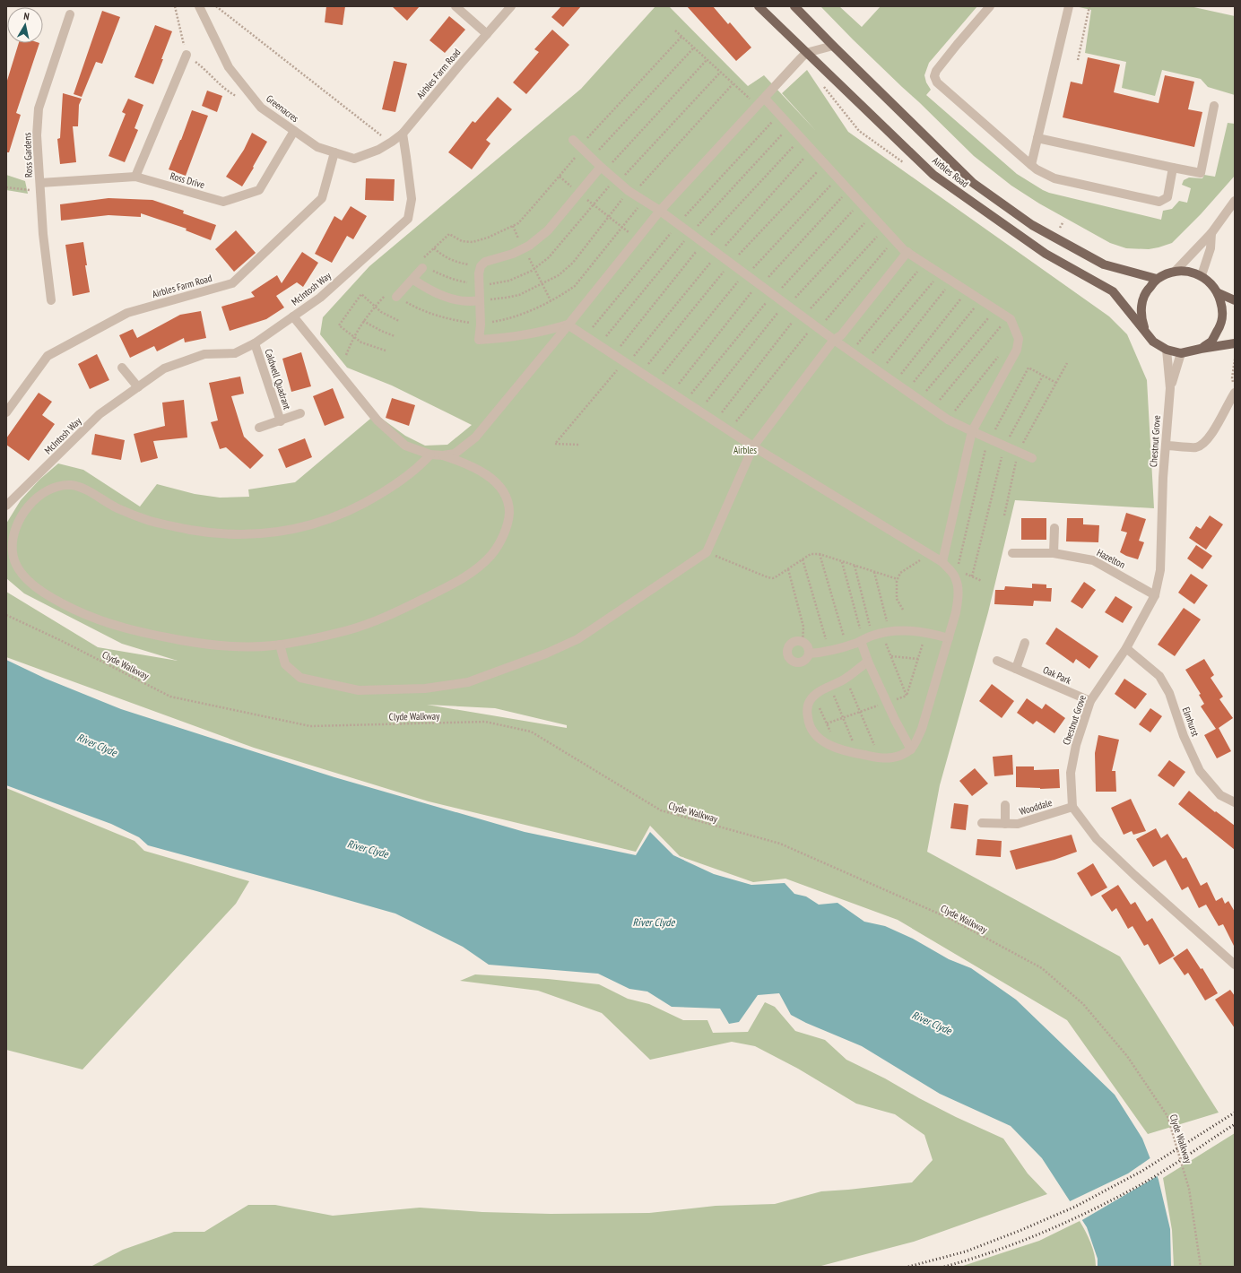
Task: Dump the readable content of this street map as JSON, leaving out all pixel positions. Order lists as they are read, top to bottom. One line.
{"streets":{"main road":["Airbles Road"],"street":["Airbles Farm Road","Greenacres","Ross Gardens","Ross Drive","McIntosh Way","Caldwell Quadrant","Chestnut Grove","Hazelton","Oak Park","Elmhurst","Wooddale"],"path":["Clyde Walkway"]},"crossings":[["Airbles Farm Road","Greenacres"],["Airbles Farm Road","McIntosh Way"],["Greenacres","Ross Drive"],["Ross Gardens","Ross Drive"],["Airbles Road","Chestnut Grove"],["McIntosh Way","Caldwell Quadrant"],["Chestnut Grove","Hazelton"],["Chestnut Grove","Oak Park"],["Chestnut Grove","Elmhurst"],["Chestnut Grove","Wooddale"]],"water":["River Clyde"],"parks":["Airbles"],"north":"top"}
